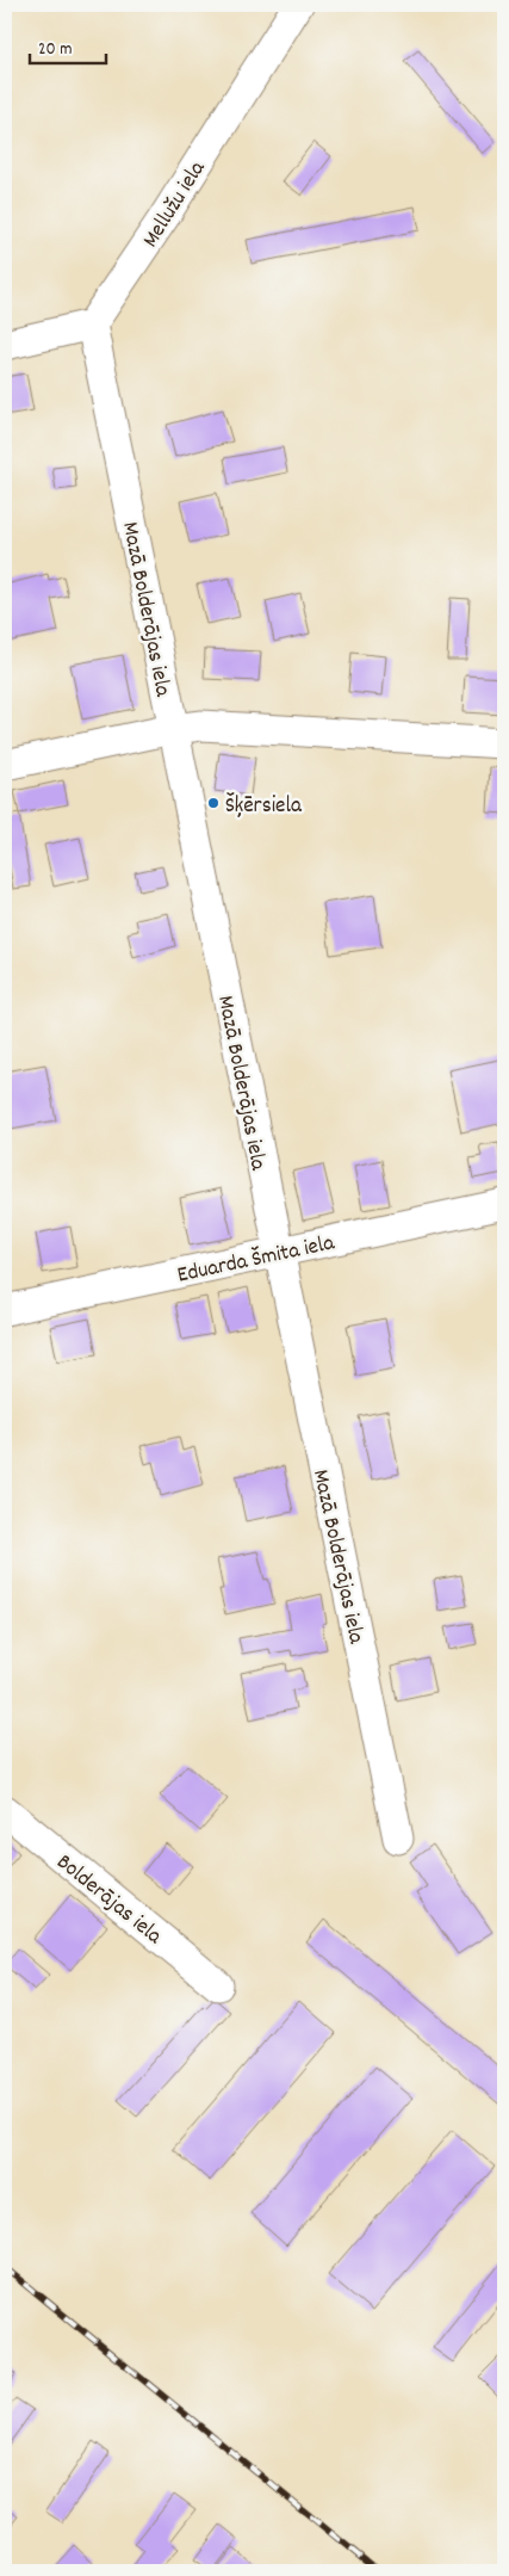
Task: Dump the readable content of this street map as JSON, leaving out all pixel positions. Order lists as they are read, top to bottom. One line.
{"streets":{"street":["Mellužu iela","Mazā Bolderājas iela","Eduarda Šmita iela","Bolderājas iela"]},"crossings":[["Mellužu iela","Mazā Bolderājas iela"],["Mazā Bolderājas iela","Eduarda Šmita iela"]],"places":["Šķērsiela"],"scale_bar":"20 m"}
